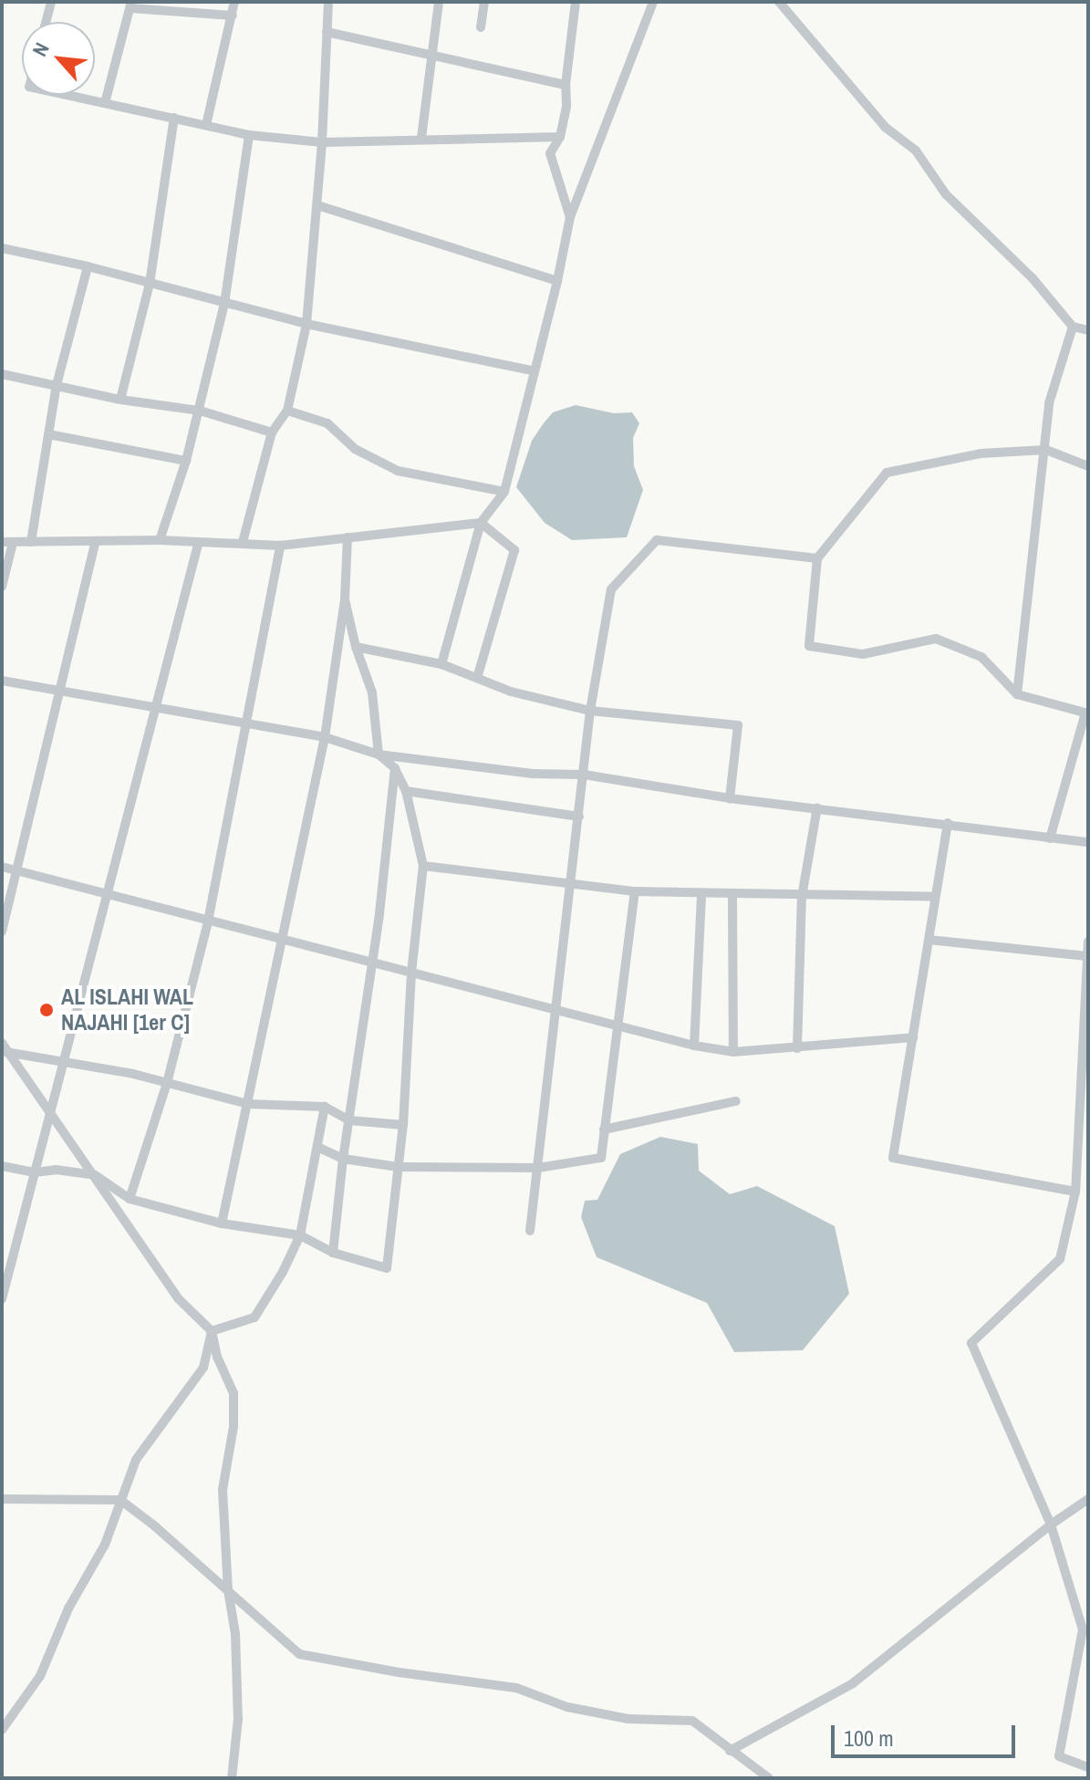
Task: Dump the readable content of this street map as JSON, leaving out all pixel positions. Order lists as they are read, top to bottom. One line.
{"places":["AL ISLAHI WAL NAJAHI [1er C]"],"scale_bar":"100 m","north":"top left"}
